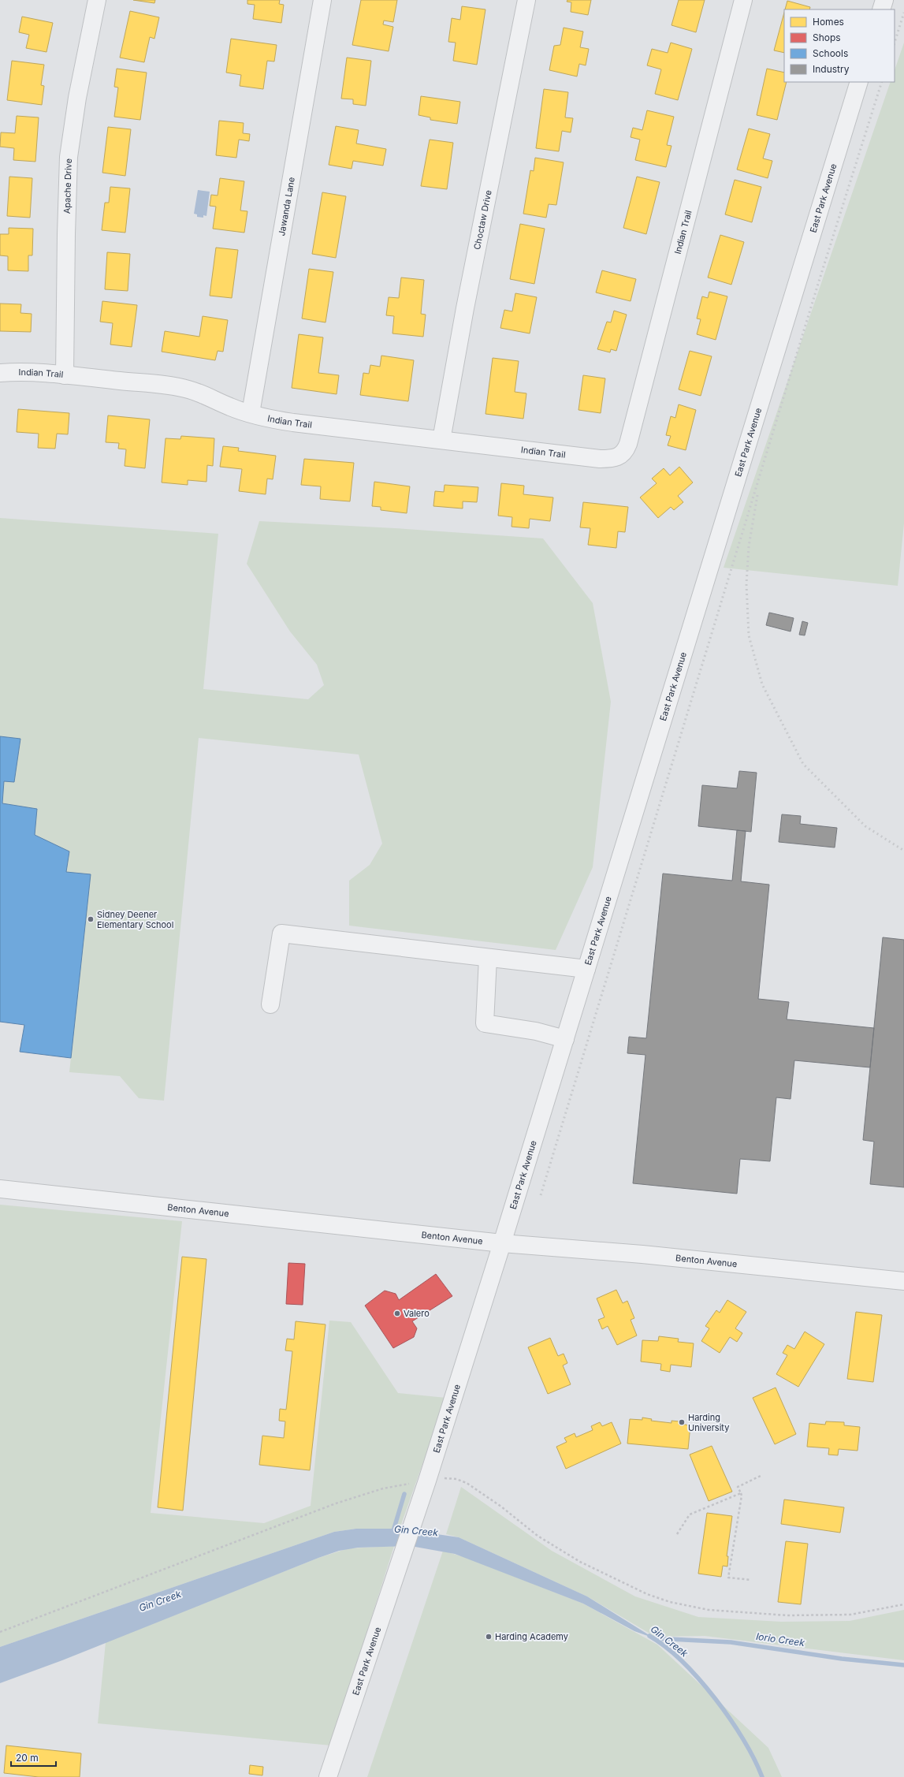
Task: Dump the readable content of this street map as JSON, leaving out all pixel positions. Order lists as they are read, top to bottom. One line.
{"streets":{"street":["Apache Drive","East Park Avenue","Jawanda Lane","Choctaw Drive","Indian Trail","Benton Avenue"]},"crossings":[["Apache Drive","Indian Trail"],["East Park Avenue","Benton Avenue"],["Jawanda Lane","Indian Trail"],["Choctaw Drive","Indian Trail"]],"water":["Gin Creek","Iorio Creek"],"places":["Sidney Deener Elementary School","Valero","Harding University","Harding Academy"],"legend":["Homes","Shops","Schools","Industry"],"scale_bar":"20 m"}
